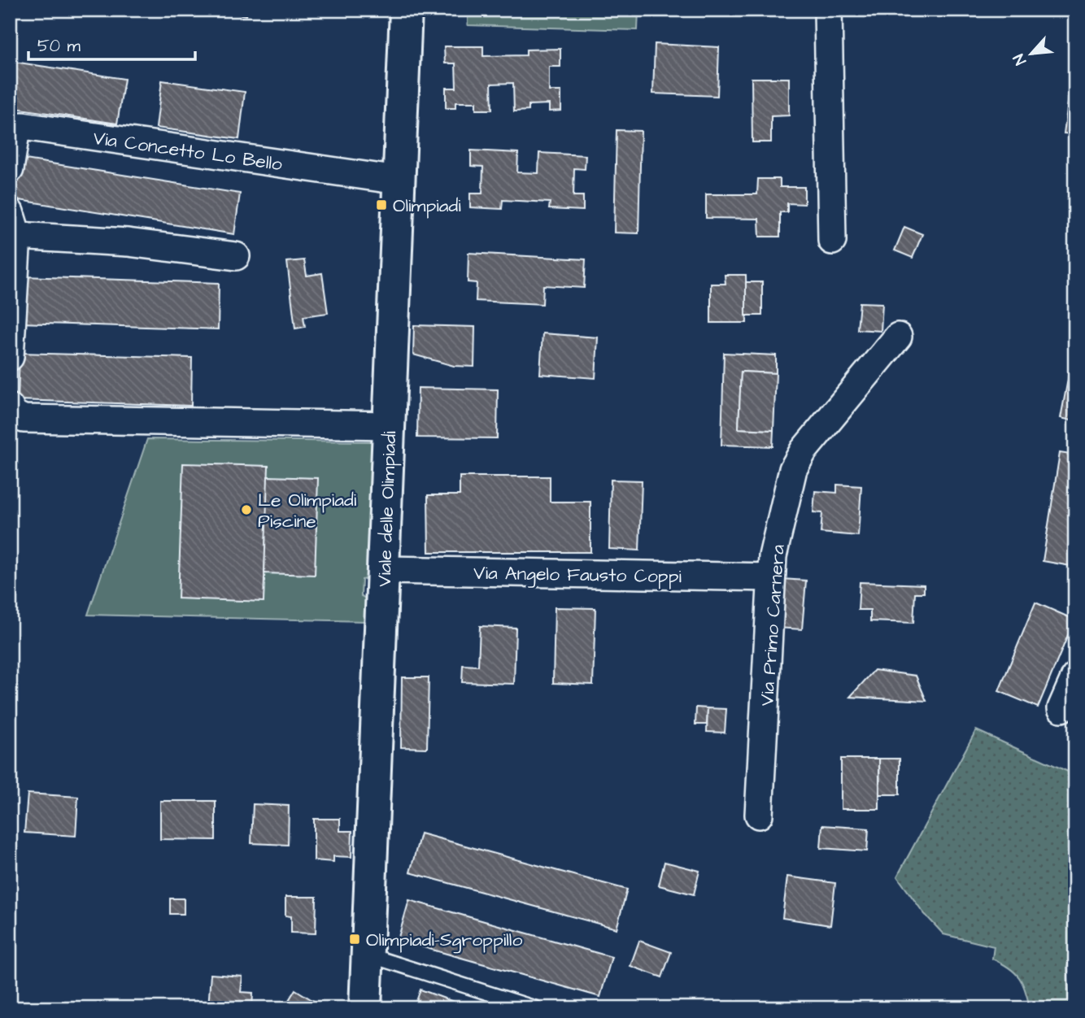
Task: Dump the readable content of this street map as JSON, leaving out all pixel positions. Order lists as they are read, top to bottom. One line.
{"streets":{"street":["Via Concetto Lo Bello","Viale delle Olimpiadi","Via Angelo Fausto Coppi","Via Primo Carnera"]},"crossings":[["Via Concetto Lo Bello","Viale delle Olimpiadi"],["Viale delle Olimpiadi","Via Angelo Fausto Coppi"],["Via Angelo Fausto Coppi","Via Primo Carnera"]],"places":{"transit":["Olimpiadi","Olimpiadi-Sgroppillo"],"other":["Le Olimpiadi Piscine"]},"scale_bar":"50 m","north":"bottom left"}
